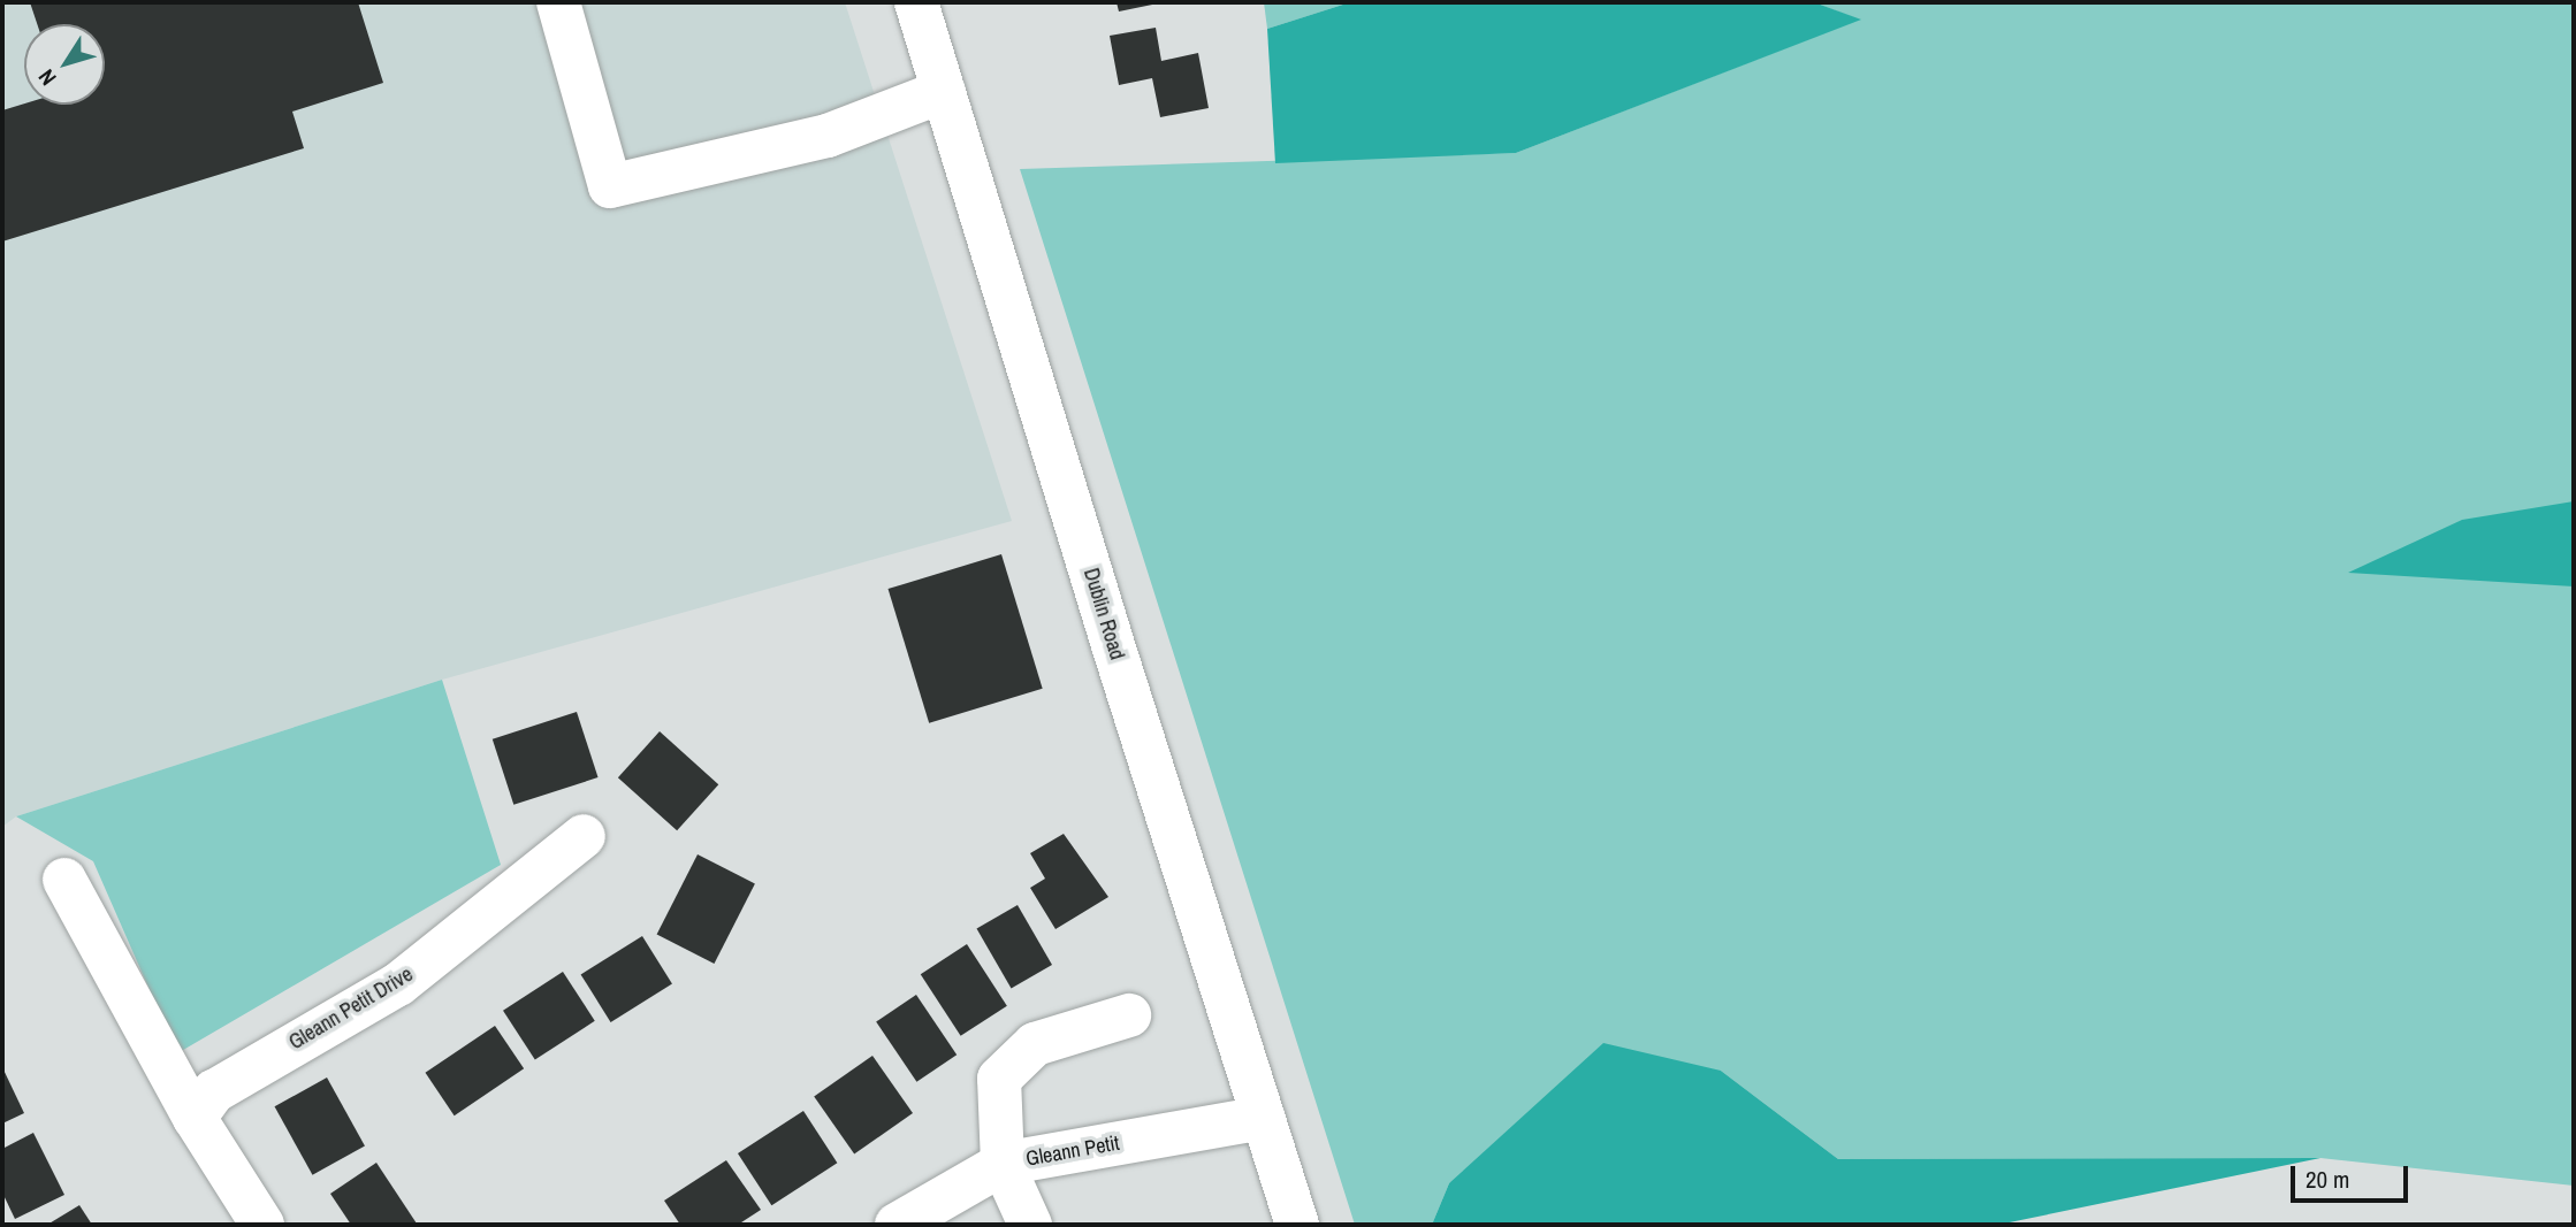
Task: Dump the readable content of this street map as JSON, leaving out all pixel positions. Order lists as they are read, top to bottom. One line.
{"streets":{"street":["Dublin Road","Gleann Petit Drive","Gleann Petit"]},"crossings":[["Dublin Road","Gleann Petit"]],"scale_bar":"20 m","north":"bottom left"}
